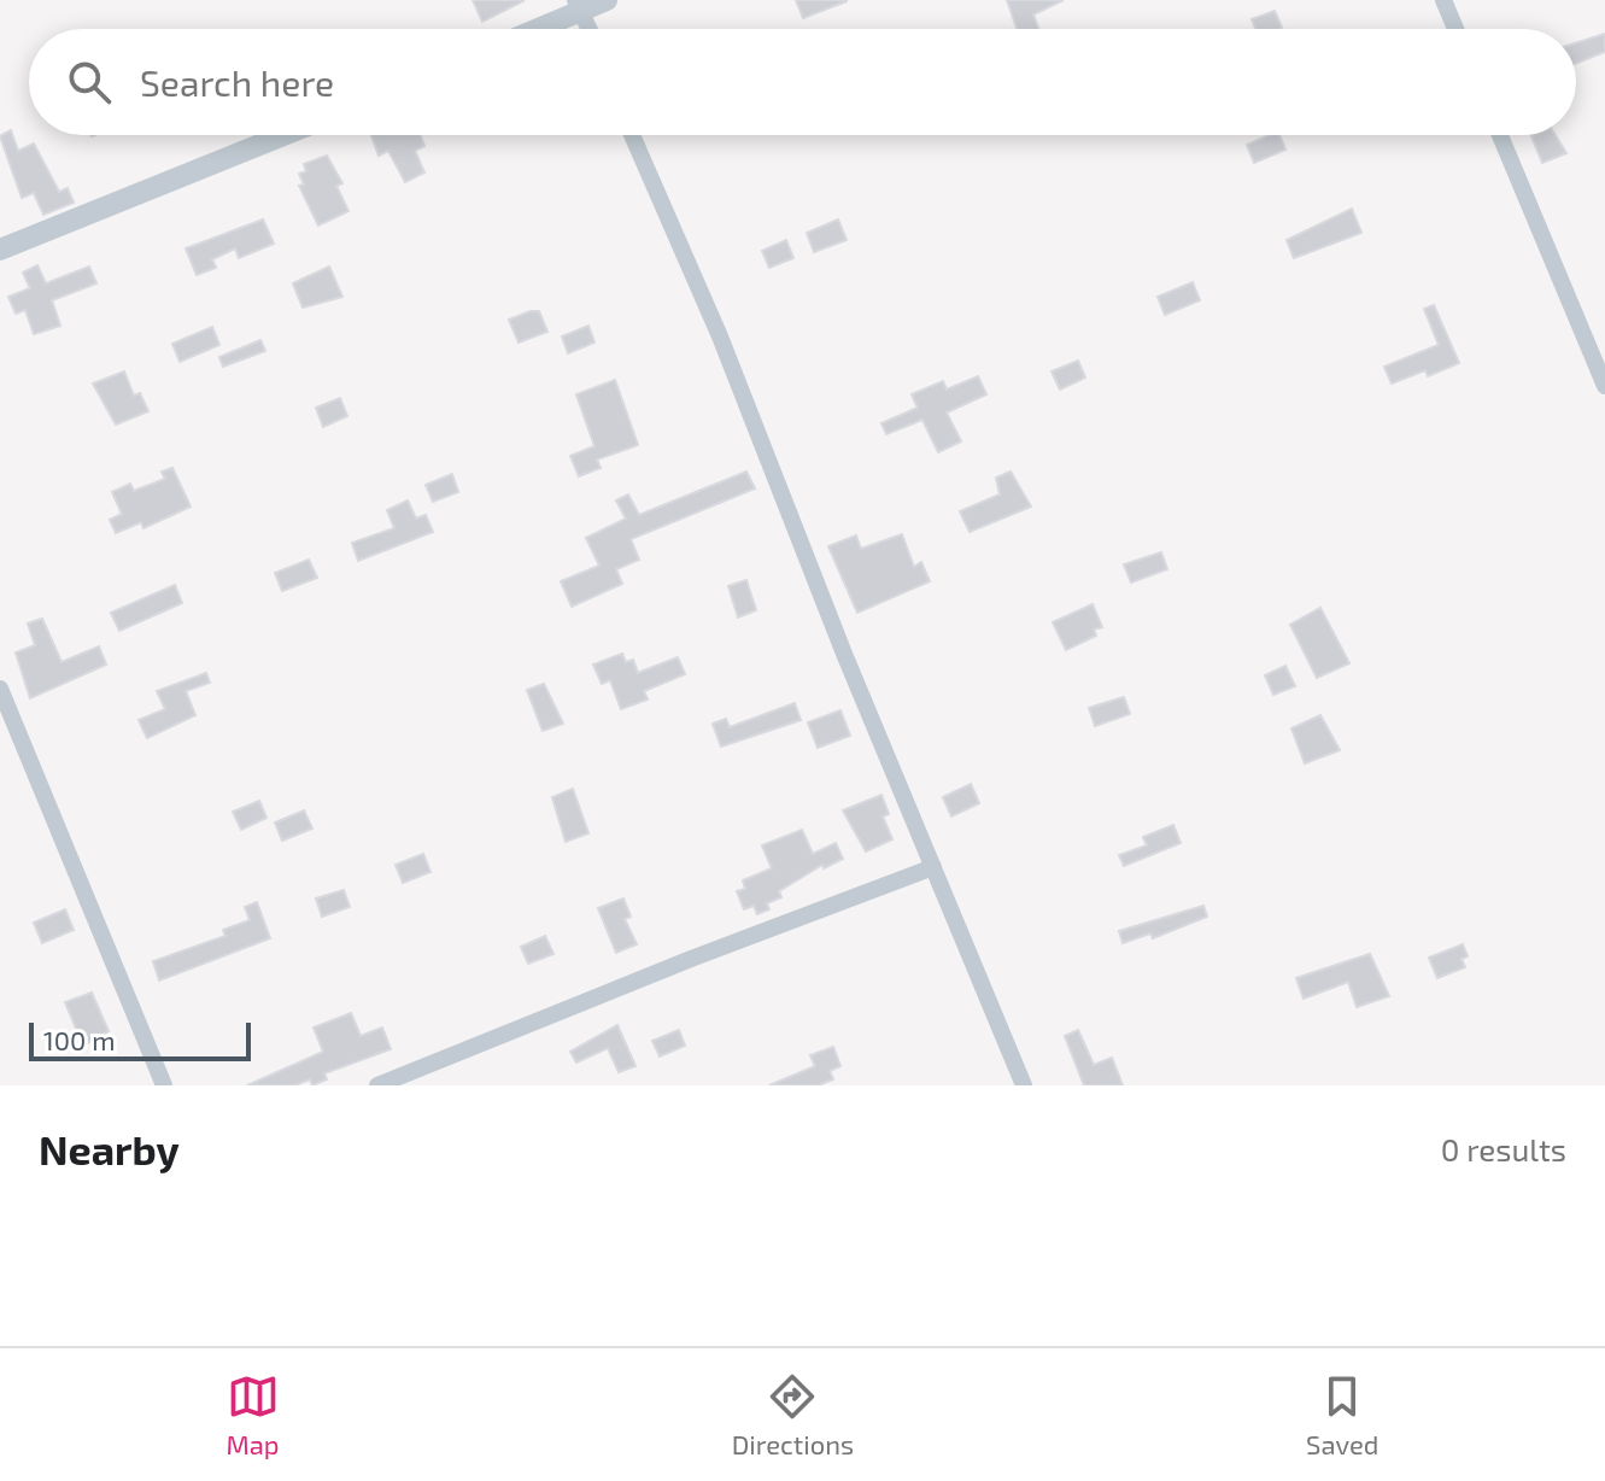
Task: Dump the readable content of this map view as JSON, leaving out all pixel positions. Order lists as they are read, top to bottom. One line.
{"scale_bar":"100 m","page":{"search":"Search here","scale":"100 m","heading":["Nearby","0 results"],"nav":["Map","Directions","Saved"]}}
